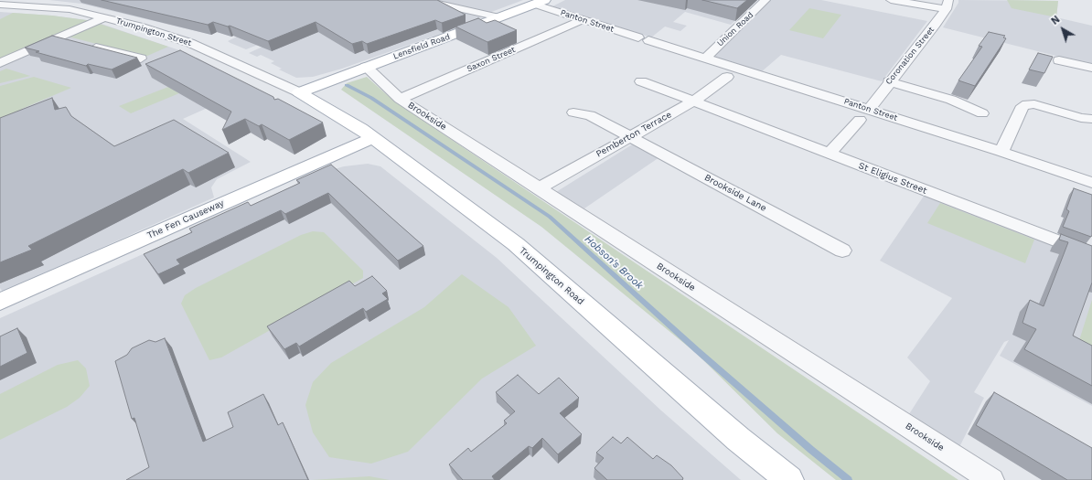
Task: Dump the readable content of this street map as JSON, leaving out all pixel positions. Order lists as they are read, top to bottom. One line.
{"streets":{"main road":["Lensfield Road","The Fen Causeway","Trumpington Road"],"street":["Panton Street","Union Road","Trumpington Street","Coronation Street","Saxon Street","Brookside","Pemberton Terrace","St Eligius Street","Brookside Lane"]},"crossings":[["Panton Street","Union Road"],["Panton Street","Lensfield Road"],["Panton Street","Coronation Street"],["Panton Street","Saxon Street"],["Trumpington Street","Lensfield Road"],["Trumpington Street","Trumpington Road"],["Lensfield Road","Brookside"],["Lensfield Road","Trumpington Road"],["Coronation Street","St Eligius Street"],["Saxon Street","Brookside"],["Brookside","Pemberton Terrace"],["Pemberton Terrace","St Eligius Street"],["Pemberton Terrace","Brookside Lane"],["The Fen Causeway","Trumpington Road"]],"water":["Hobson's Brook"],"north":"top left"}
